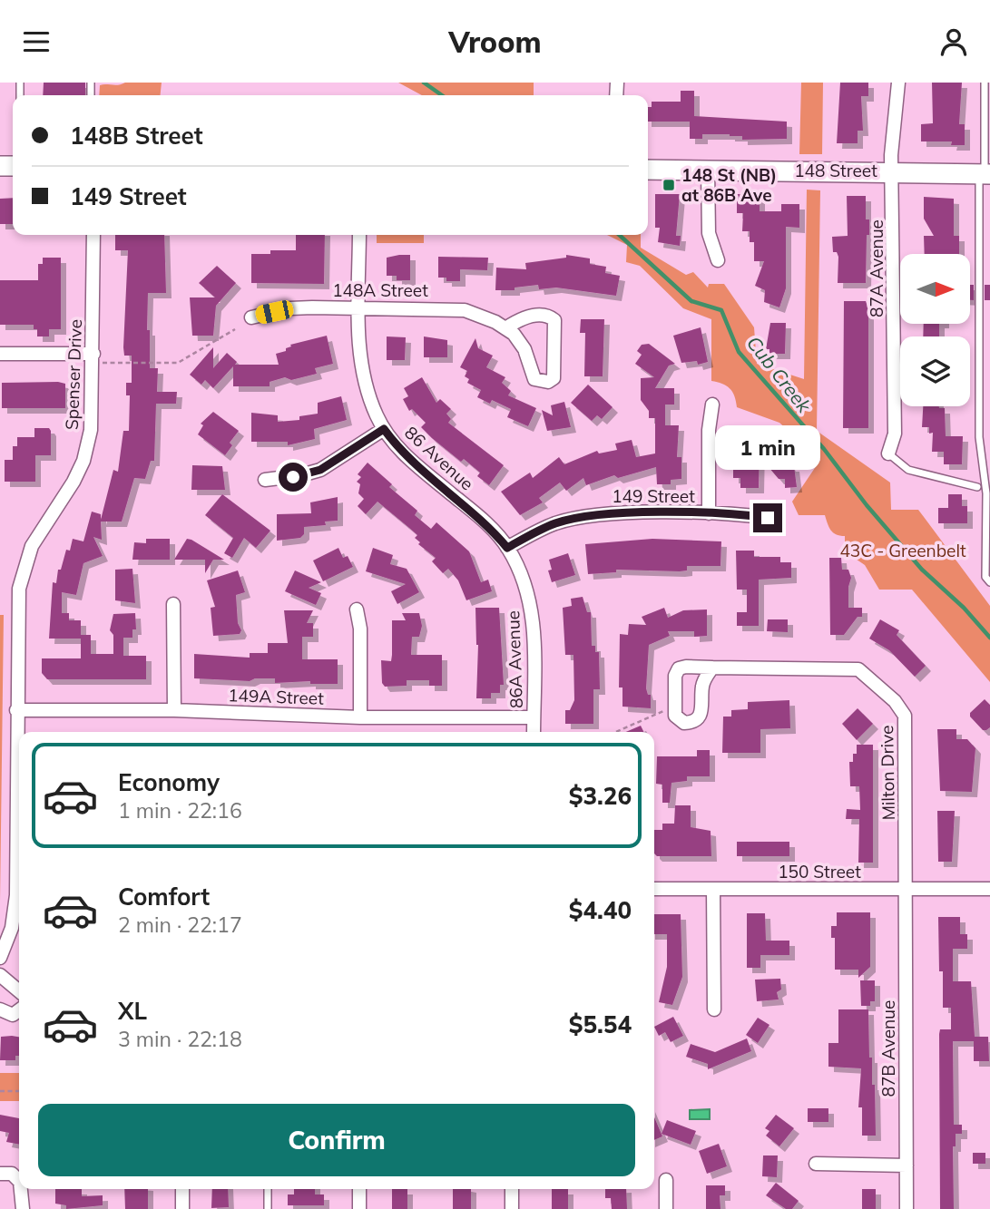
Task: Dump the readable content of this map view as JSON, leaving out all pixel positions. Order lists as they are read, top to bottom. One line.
{"streets":{"street":["148 Street","87A Avenue","148A Street","Spenser Drive","86 Avenue","149 Street","86A Avenue","149A Street","Milton Drive","150 Street","87B Avenue"]},"crossings":[["148 Street","87A Avenue"],["148A Street","86 Avenue"],["Spenser Drive","149A Street"],["86 Avenue","149 Street"],["86 Avenue","86A Avenue"],["149 Street","86A Avenue"],["86A Avenue","149A Street"],["Milton Drive","150 Street"],["Milton Drive","87B Avenue"],["150 Street","87B Avenue"]],"water":["Cub Creek"],"parks":["43C - Greenbelt"],"places":{"transit":["148 St (NB) at 86B Ave"]},"north":"right","page":{"header":"Vroom","banner":["148B Street","149 Street"],"bubble":"1 min","list":[{"name":"Economy","note":"1 min · 22:16","value":"$3.26"},{"name":"Comfort","note":"2 min · 22:17","value":"$4.40"},{"name":"XL","note":"3 min · 22:18","value":"$5.54"}],"buttons":"Confirm"}}
